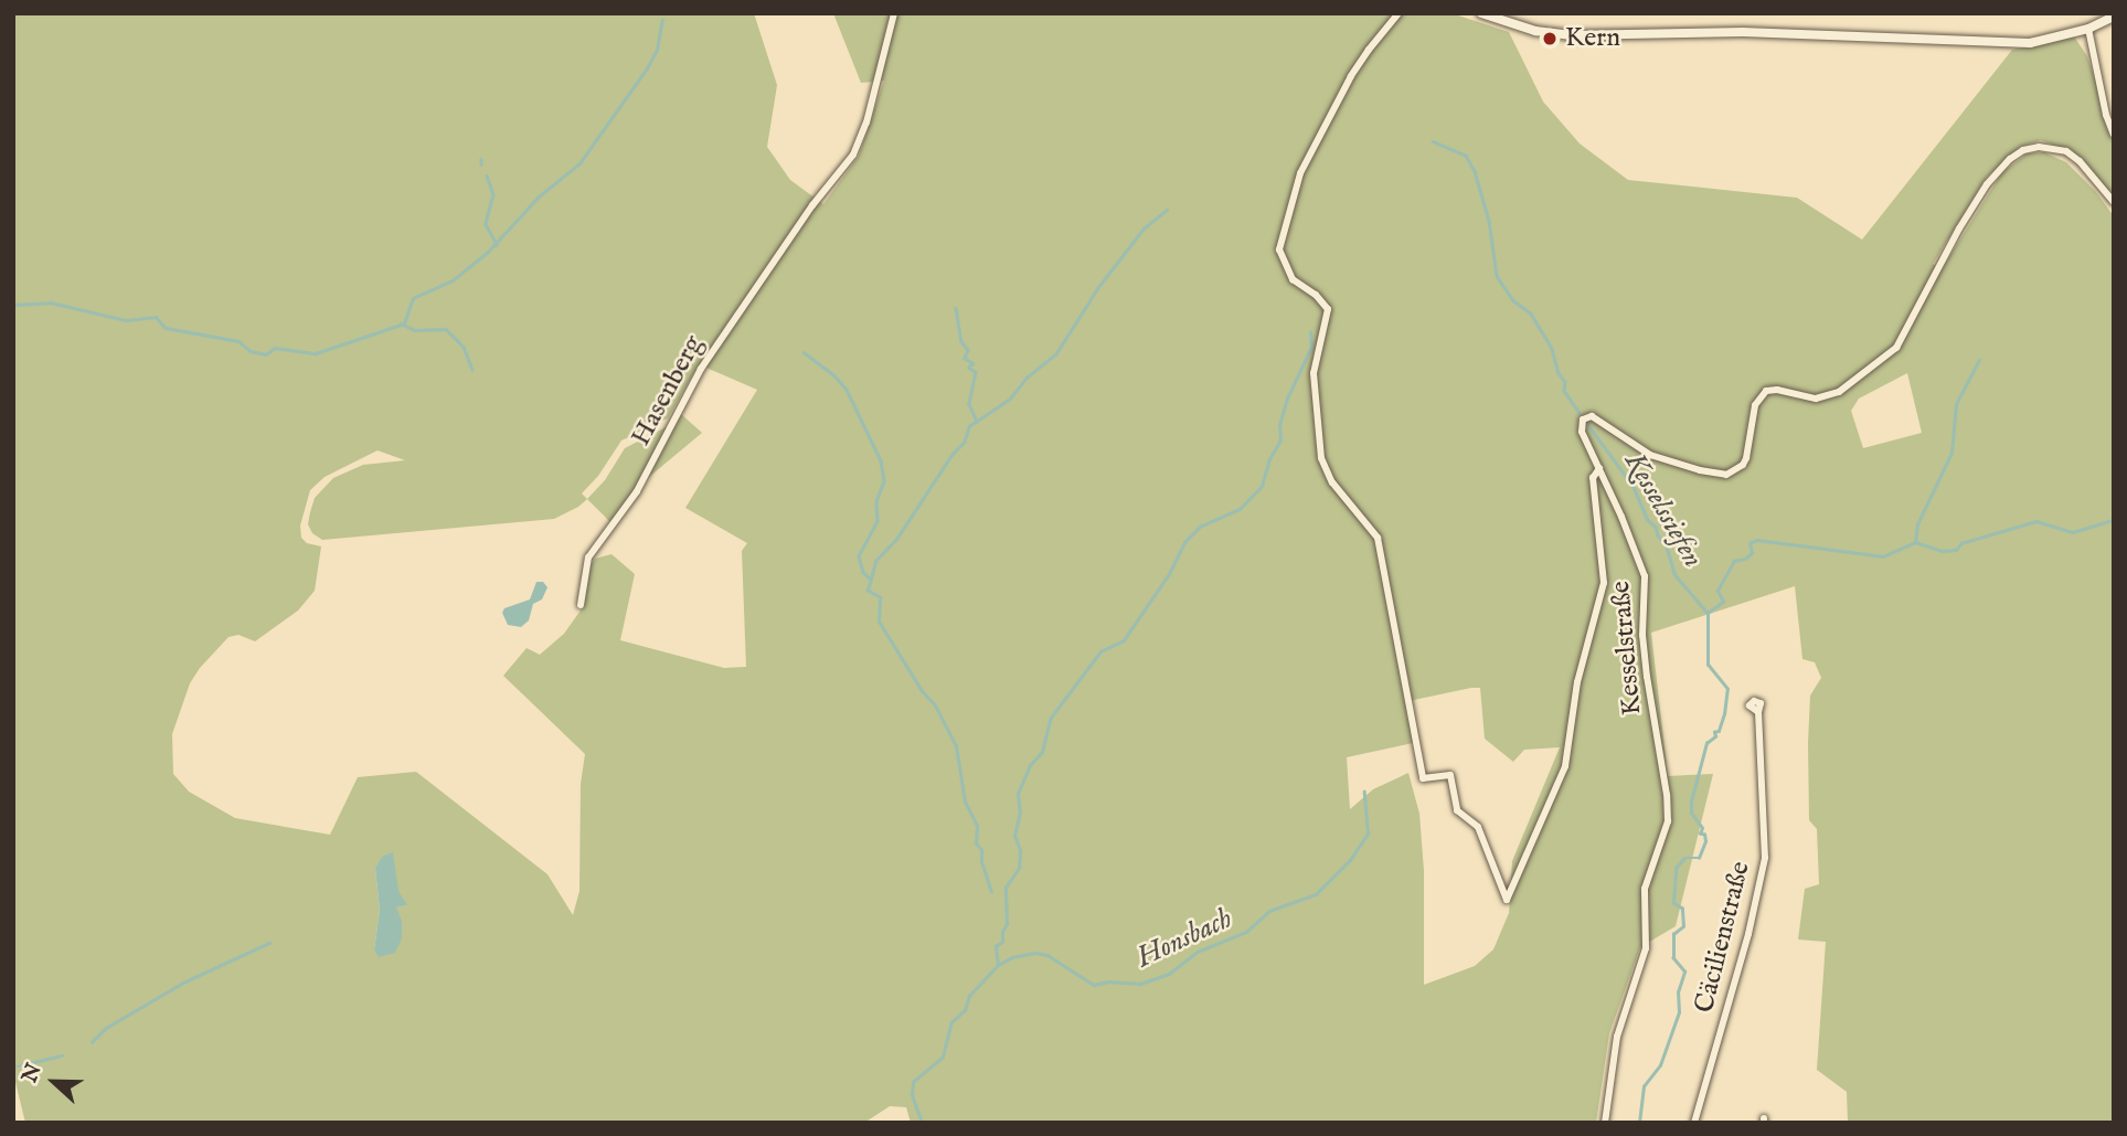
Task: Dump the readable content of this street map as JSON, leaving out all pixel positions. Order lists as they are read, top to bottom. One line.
{"streets":{"street":["Hasenberg","Kesselstraße","Cäcilienstraße"]},"water":["Kesselssiefen","Honsbach"],"places":["Kern"],"north":"left"}
